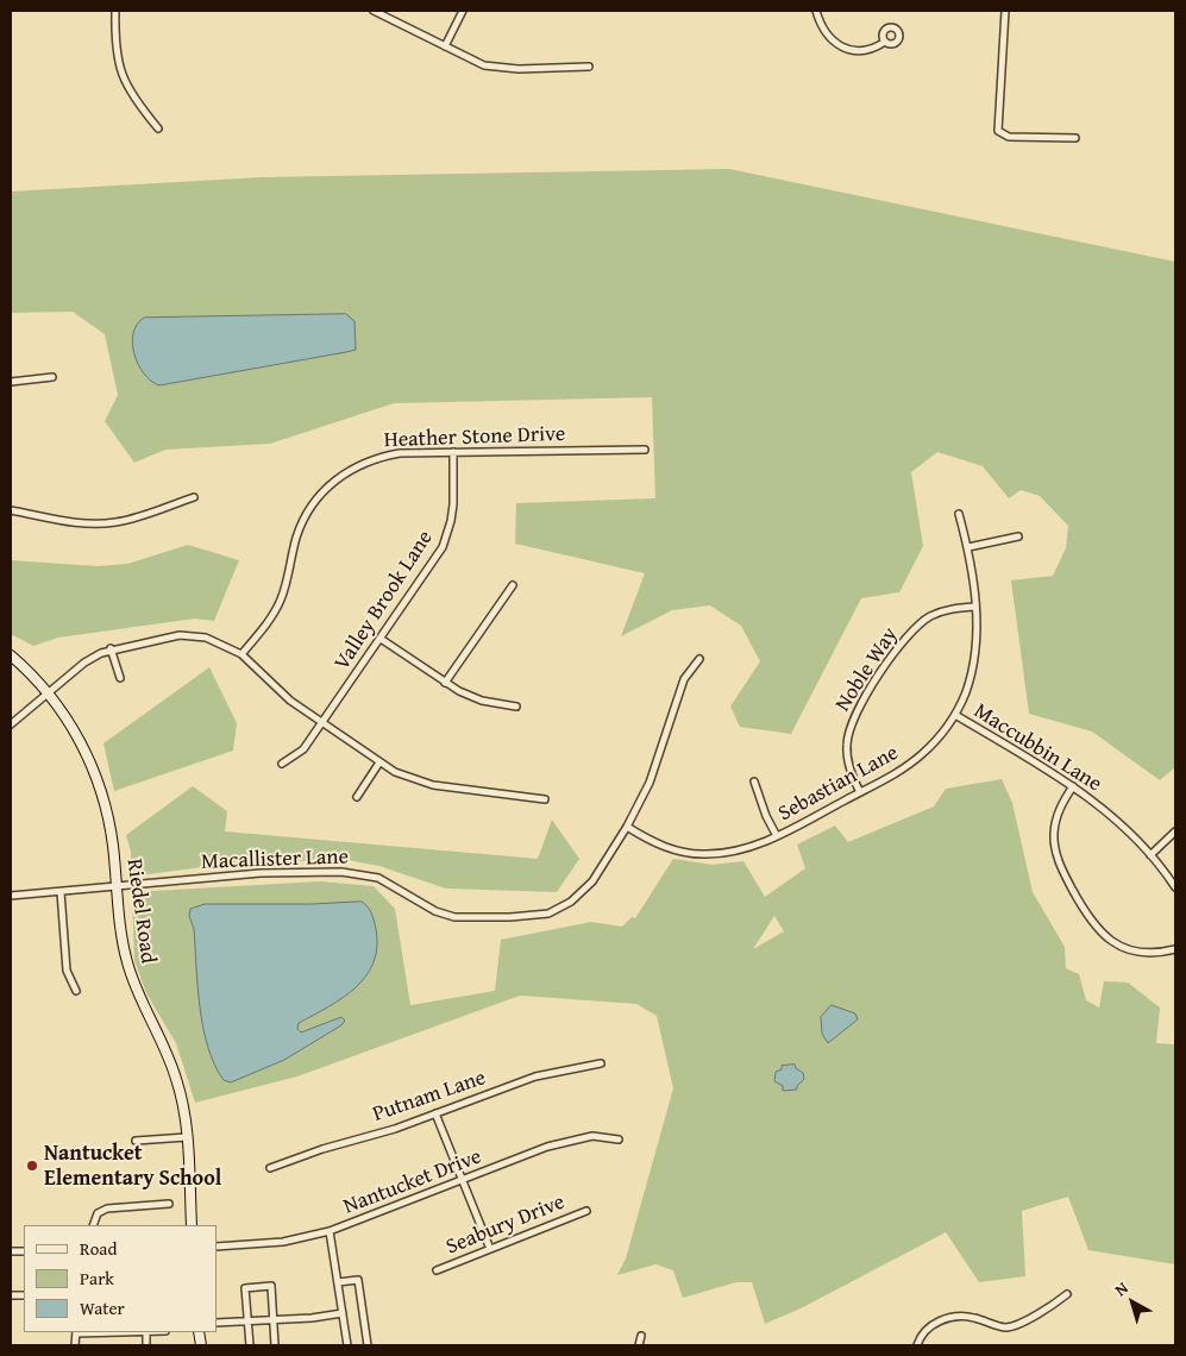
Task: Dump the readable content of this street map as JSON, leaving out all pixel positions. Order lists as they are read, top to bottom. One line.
{"streets":{"street":["Heather Stone Drive","Valley Brook Lane","Noble Way","Maccubbin Lane","Sebastian Lane","Macallister Lane","Riedel Road","Putnam Lane","Nantucket Drive","Seabury Drive"]},"crossings":[["Heather Stone Drive","Valley Brook Lane"],["Noble Way","Sebastian Lane"],["Maccubbin Lane","Sebastian Lane"],["Sebastian Lane","Macallister Lane"],["Macallister Lane","Riedel Road"]],"places":["Nantucket Elementary School"],"legend":["Road","Park","Water"],"north":"top left"}
